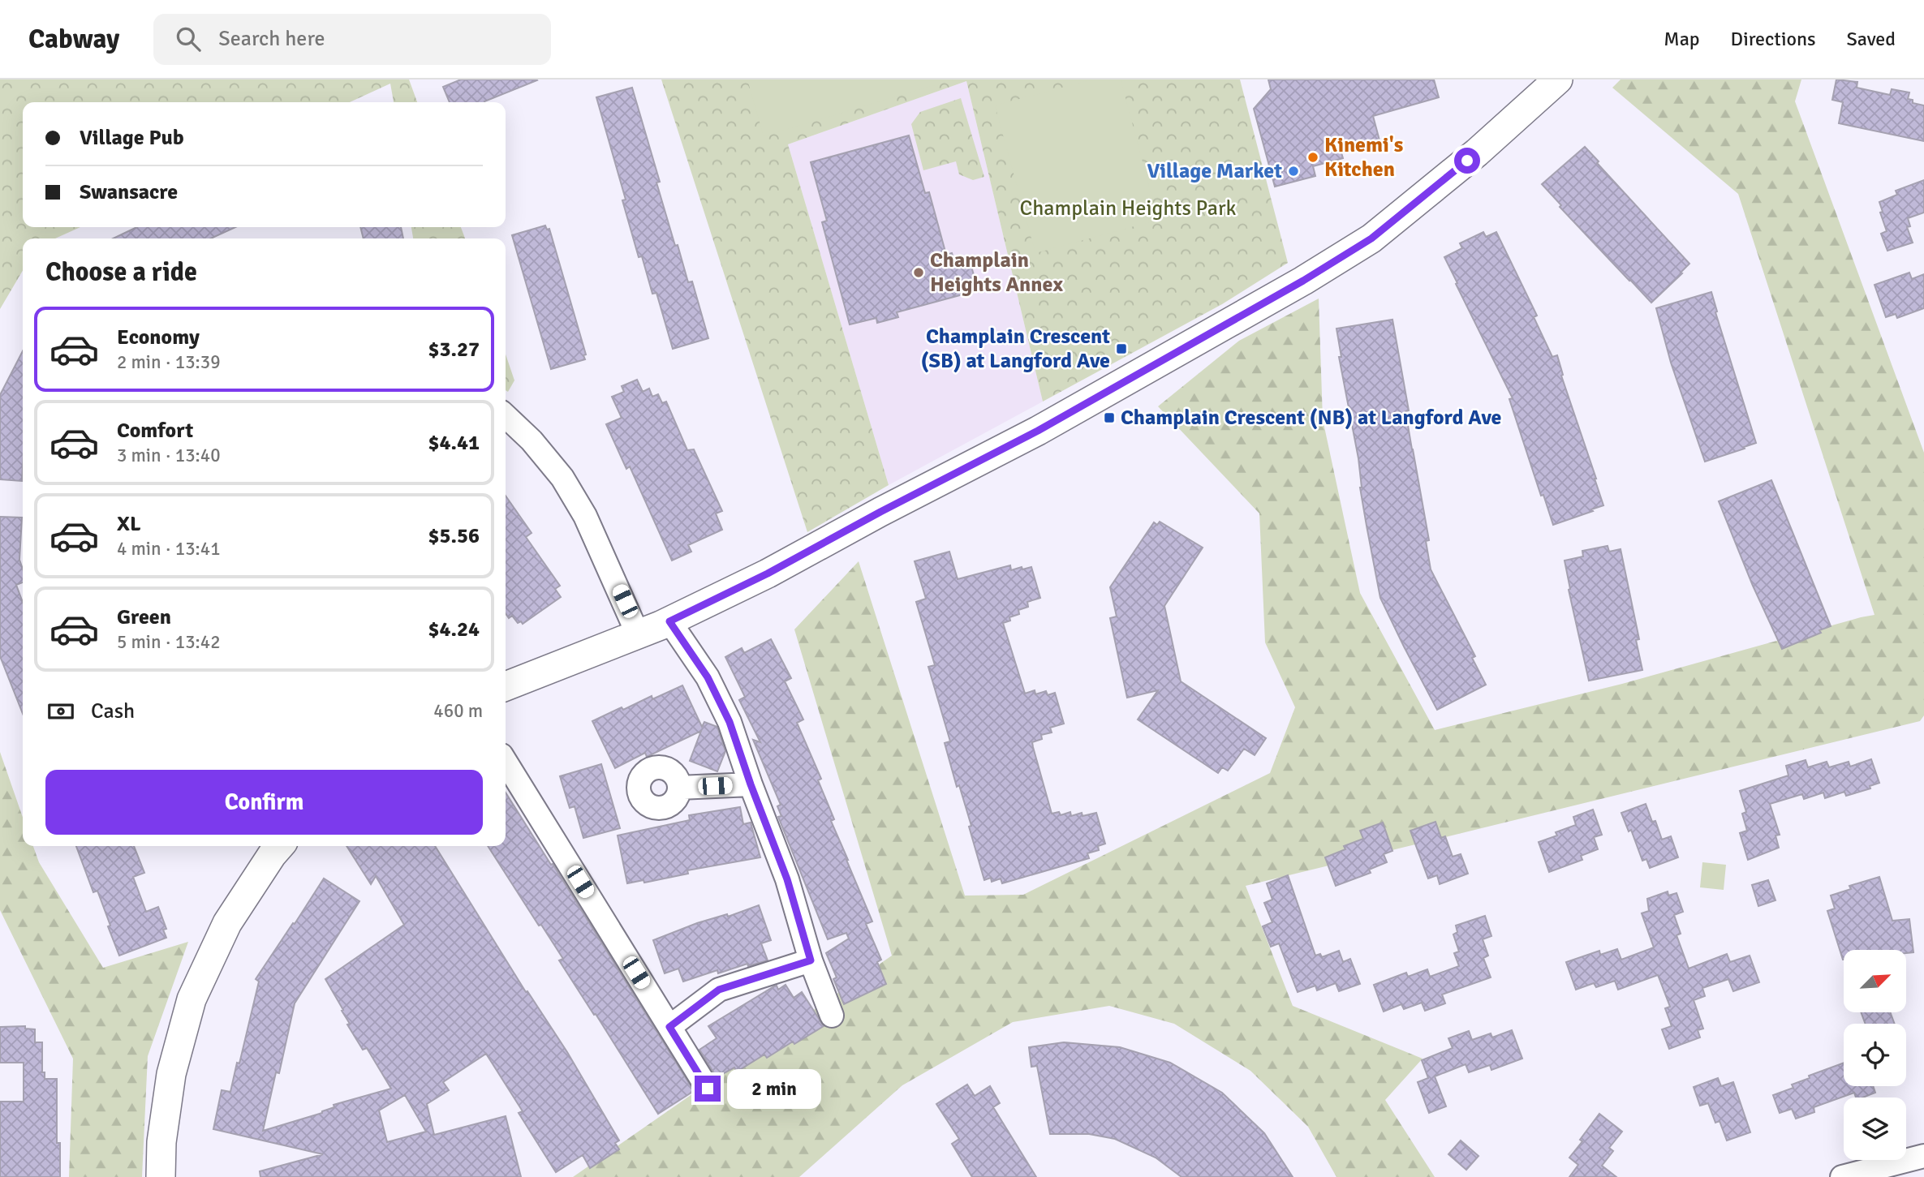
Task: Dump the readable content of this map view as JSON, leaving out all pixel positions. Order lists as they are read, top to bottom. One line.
{"parks":["Champlain Heights Park"],"places":{"other":["Kinemi's Kitchen","Village Market","Champlain Heights Annex"],"transit":["Champlain Crescent (SB) at Langford Ave","Champlain Crescent (NB) at Langford Ave"]},"north":"top right","page":{"header":"Cabway","search":"Search here","nav":["Map","Directions","Saved"],"banner":["Village Pub","Swansacre"],"heading":"Choose a ride","list":[{"name":"Economy","note":"2 min · 13:39","value":"$3.27"},{"name":"Comfort","note":"3 min · 13:40","value":"$4.41"},{"name":"XL","note":"4 min · 13:41","value":"$5.56"},{"name":"Green","note":"5 min · 13:42","value":"$4.24"}],"pay":["Cash","460 m"],"buttons":"Confirm","bubble":"2 min"}}
